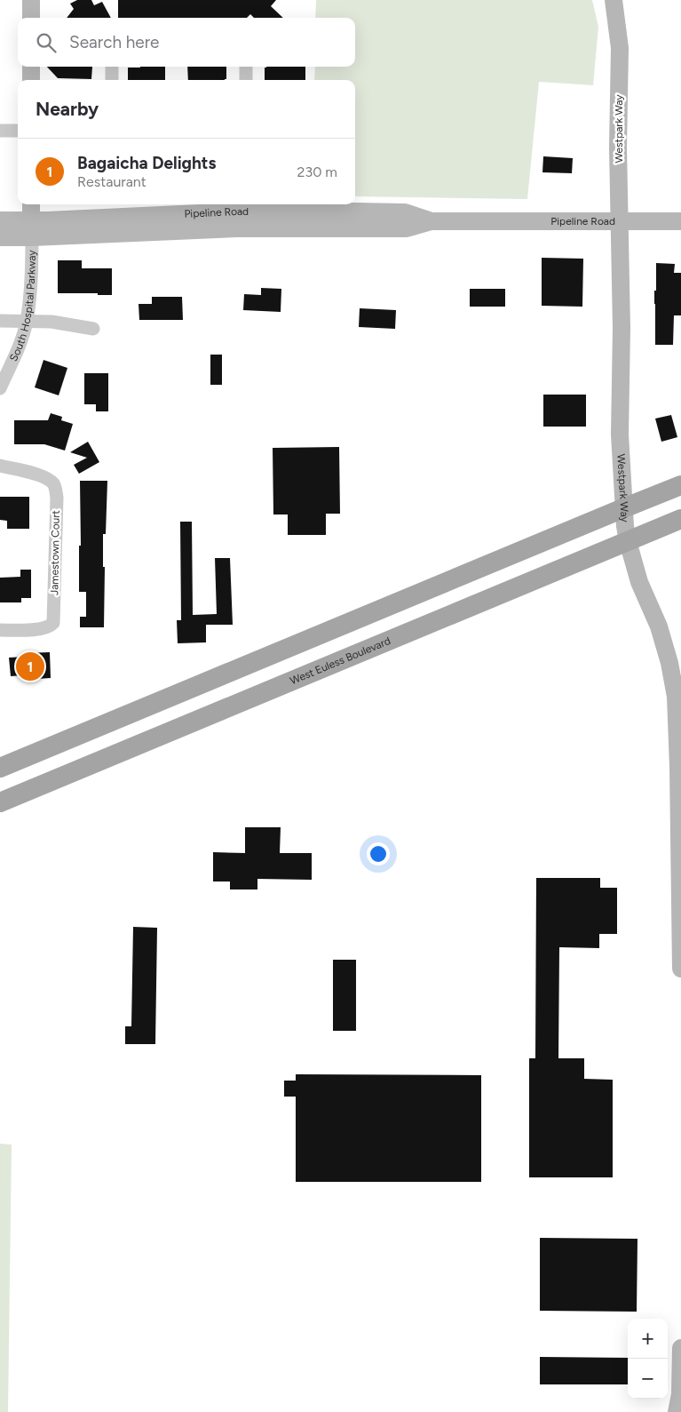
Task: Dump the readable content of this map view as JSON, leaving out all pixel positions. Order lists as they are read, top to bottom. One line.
{"streets":{"main road":["Westpark Way","Pipeline Road","West Euless Boulevard"],"street":["South Hospital Parkway","Jamestown Court"]},"crossings":[["Westpark Way","Pipeline Road"],["Westpark Way","West Euless Boulevard"],["Pipeline Road","South Hospital Parkway"]],"page":{"search":"Search here","heading":"Nearby","list":[{"mark":"1","name":"Bagaicha Delights","note":"Restaurant","value":"230 m"}],"pins":"1","map_buttons":["+","−"]}}
